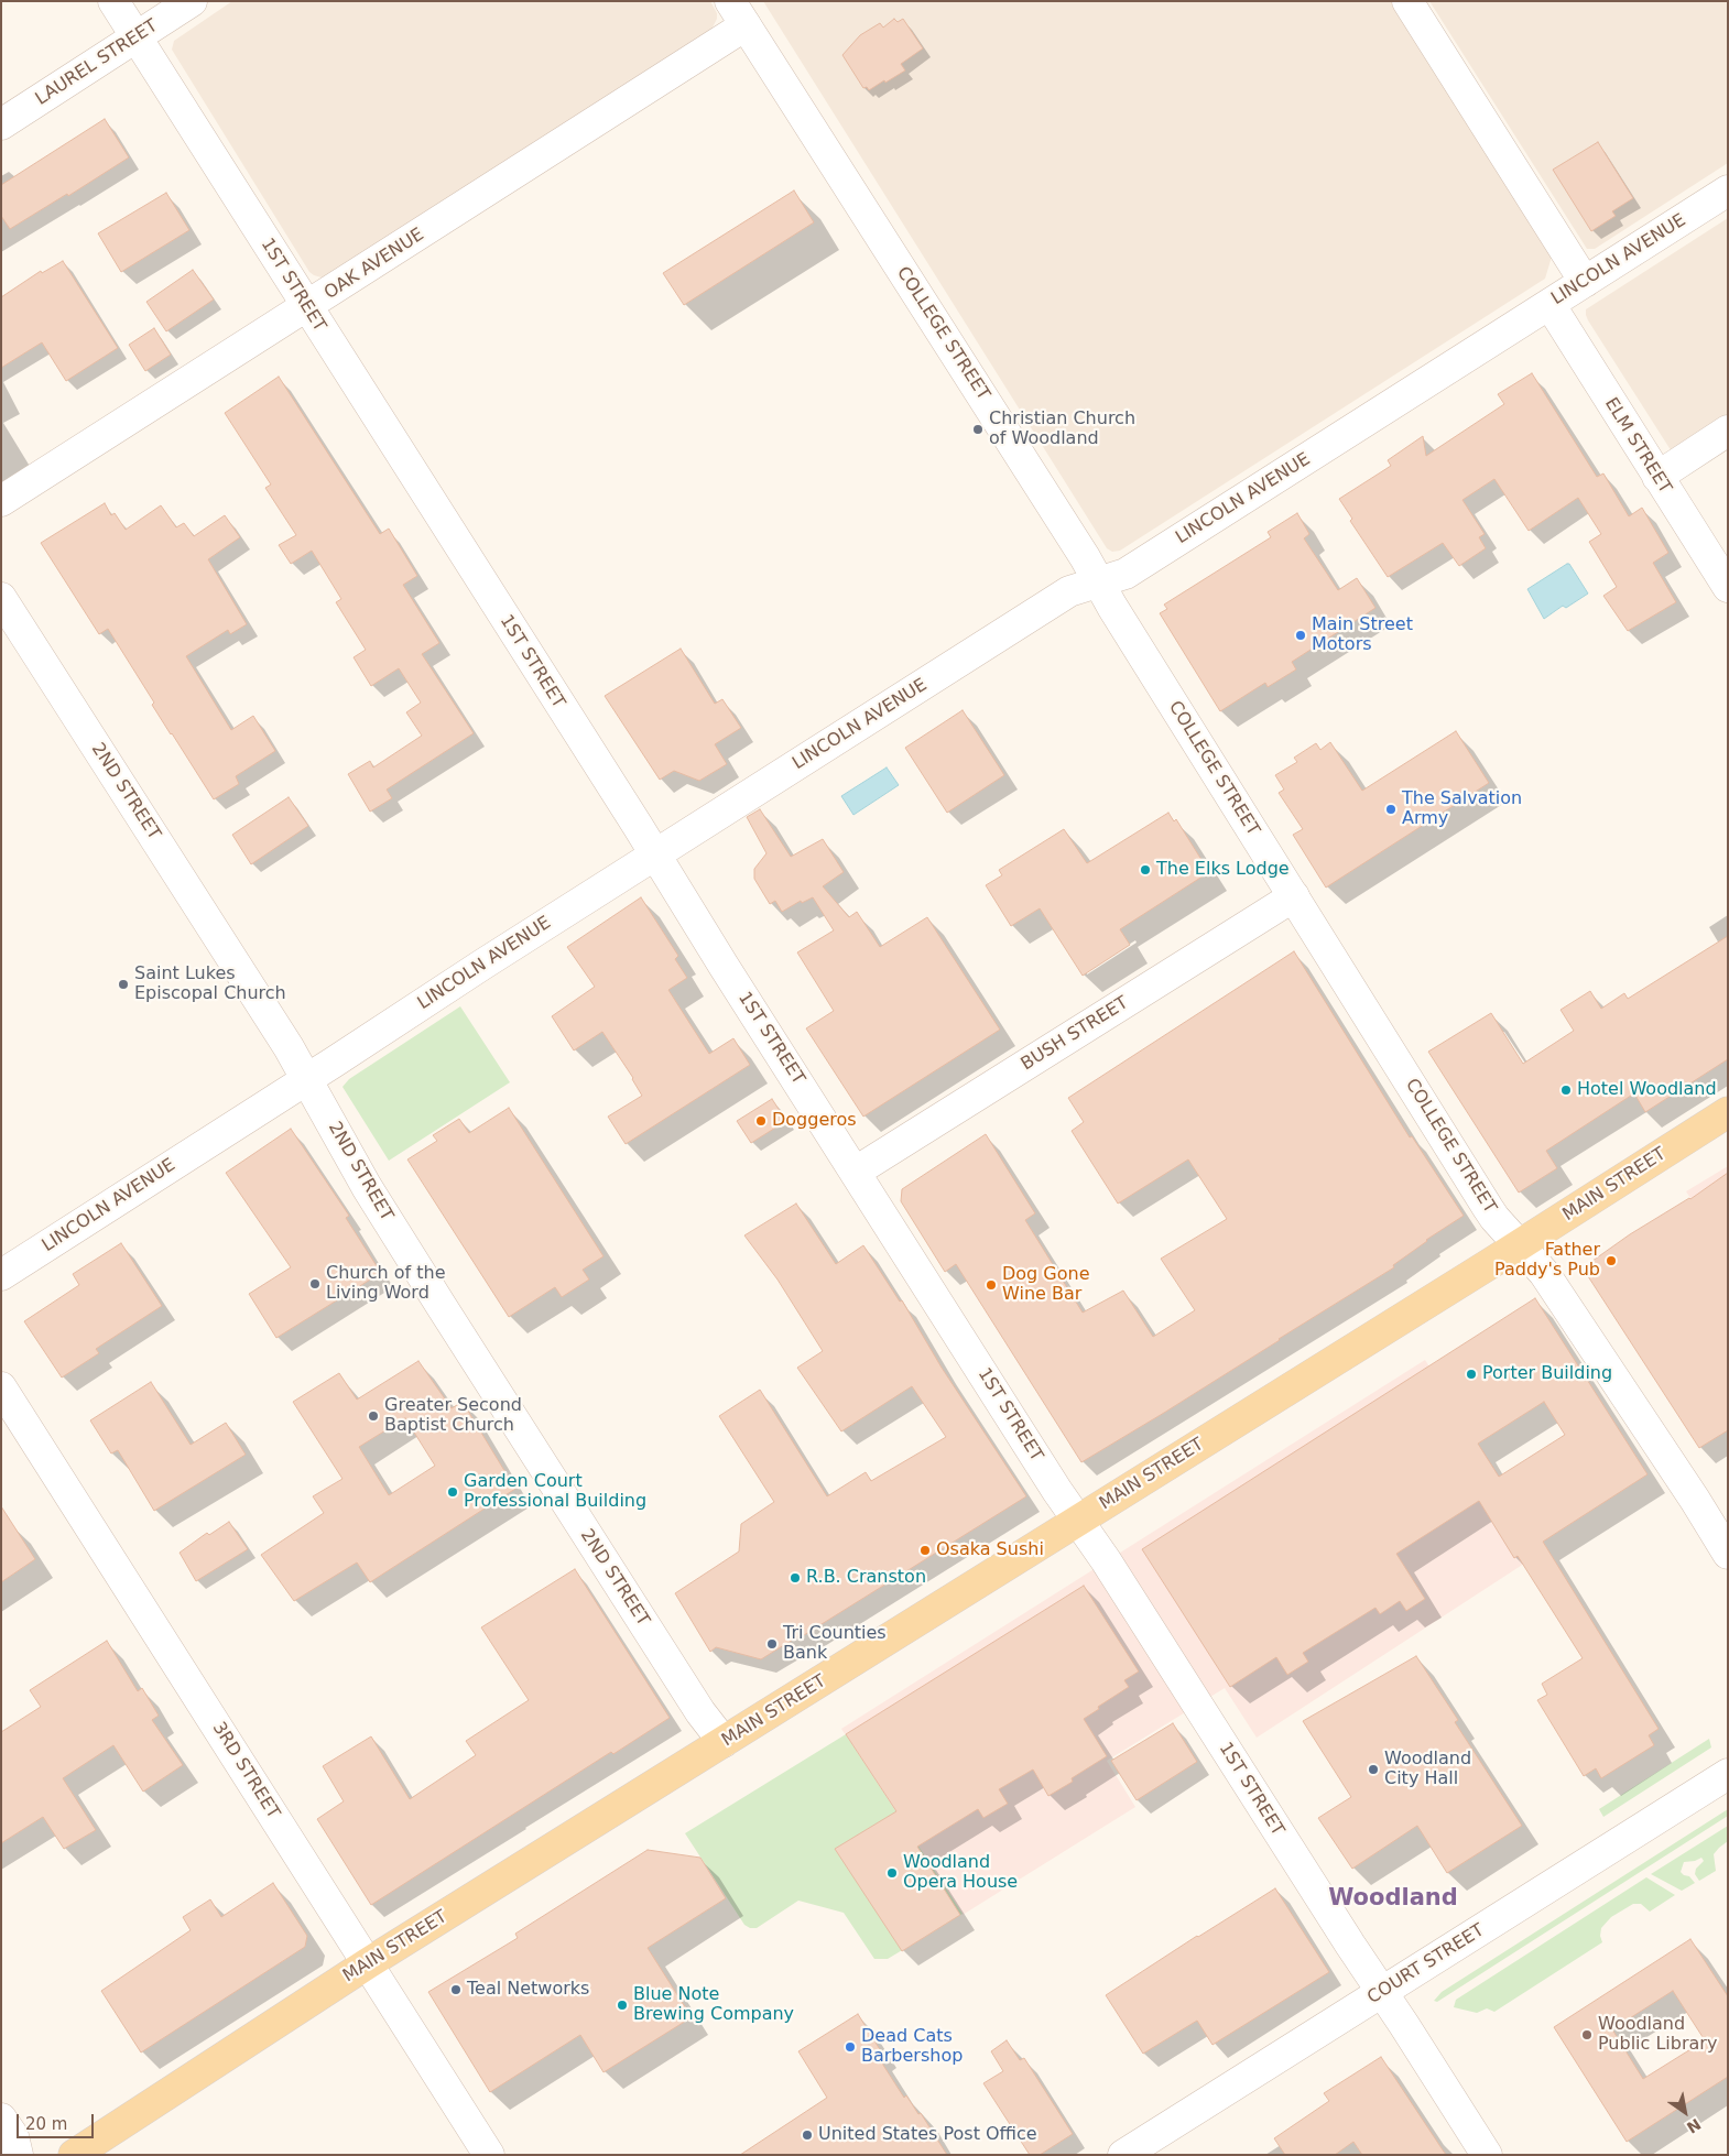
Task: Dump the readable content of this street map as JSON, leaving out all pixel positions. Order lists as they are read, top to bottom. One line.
{"streets":{"main road":["MAIN STREET"],"street":["LAUREL STREET","LINCOLN AVENUE","OAK AVENUE","1ST STREET","COLLEGE STREET","ELM STREET","2ND STREET","BUSH STREET","3RD STREET","COURT STREET"]},"crossings":[["LAUREL STREET","1ST STREET"],["LINCOLN AVENUE","1ST STREET"],["LINCOLN AVENUE","COLLEGE STREET"],["LINCOLN AVENUE","ELM STREET"],["LINCOLN AVENUE","2ND STREET"],["OAK AVENUE","1ST STREET"],["OAK AVENUE","COLLEGE STREET"],["1ST STREET","BUSH STREET"],["1ST STREET","MAIN STREET"],["1ST STREET","COURT STREET"],["COLLEGE STREET","BUSH STREET"],["COLLEGE STREET","MAIN STREET"],["2ND STREET","MAIN STREET"],["MAIN STREET","3RD STREET"]],"districts":["Woodland"],"places":["Christian Church of Woodland","Main Street Motors","The Salvation Army","The Elks Lodge","Saint Lukes Episcopal Church","Hotel Woodland","Doggeros","Father Paddy's Pub","Church of the Living Word","Dog Gone Wine Bar","Porter Building","Greater Second Baptist Church","Garden Court Professional Building","Osaka Sushi","R.B. Cranston","Tri Counties Bank","Woodland City Hall","Woodland Opera House","Teal Networks","Blue Note Brewing Company","Woodland Public Library","Dead Cats Barbershop","United States Post Office"],"scale_bar":"20 m","north":"bottom right"}
